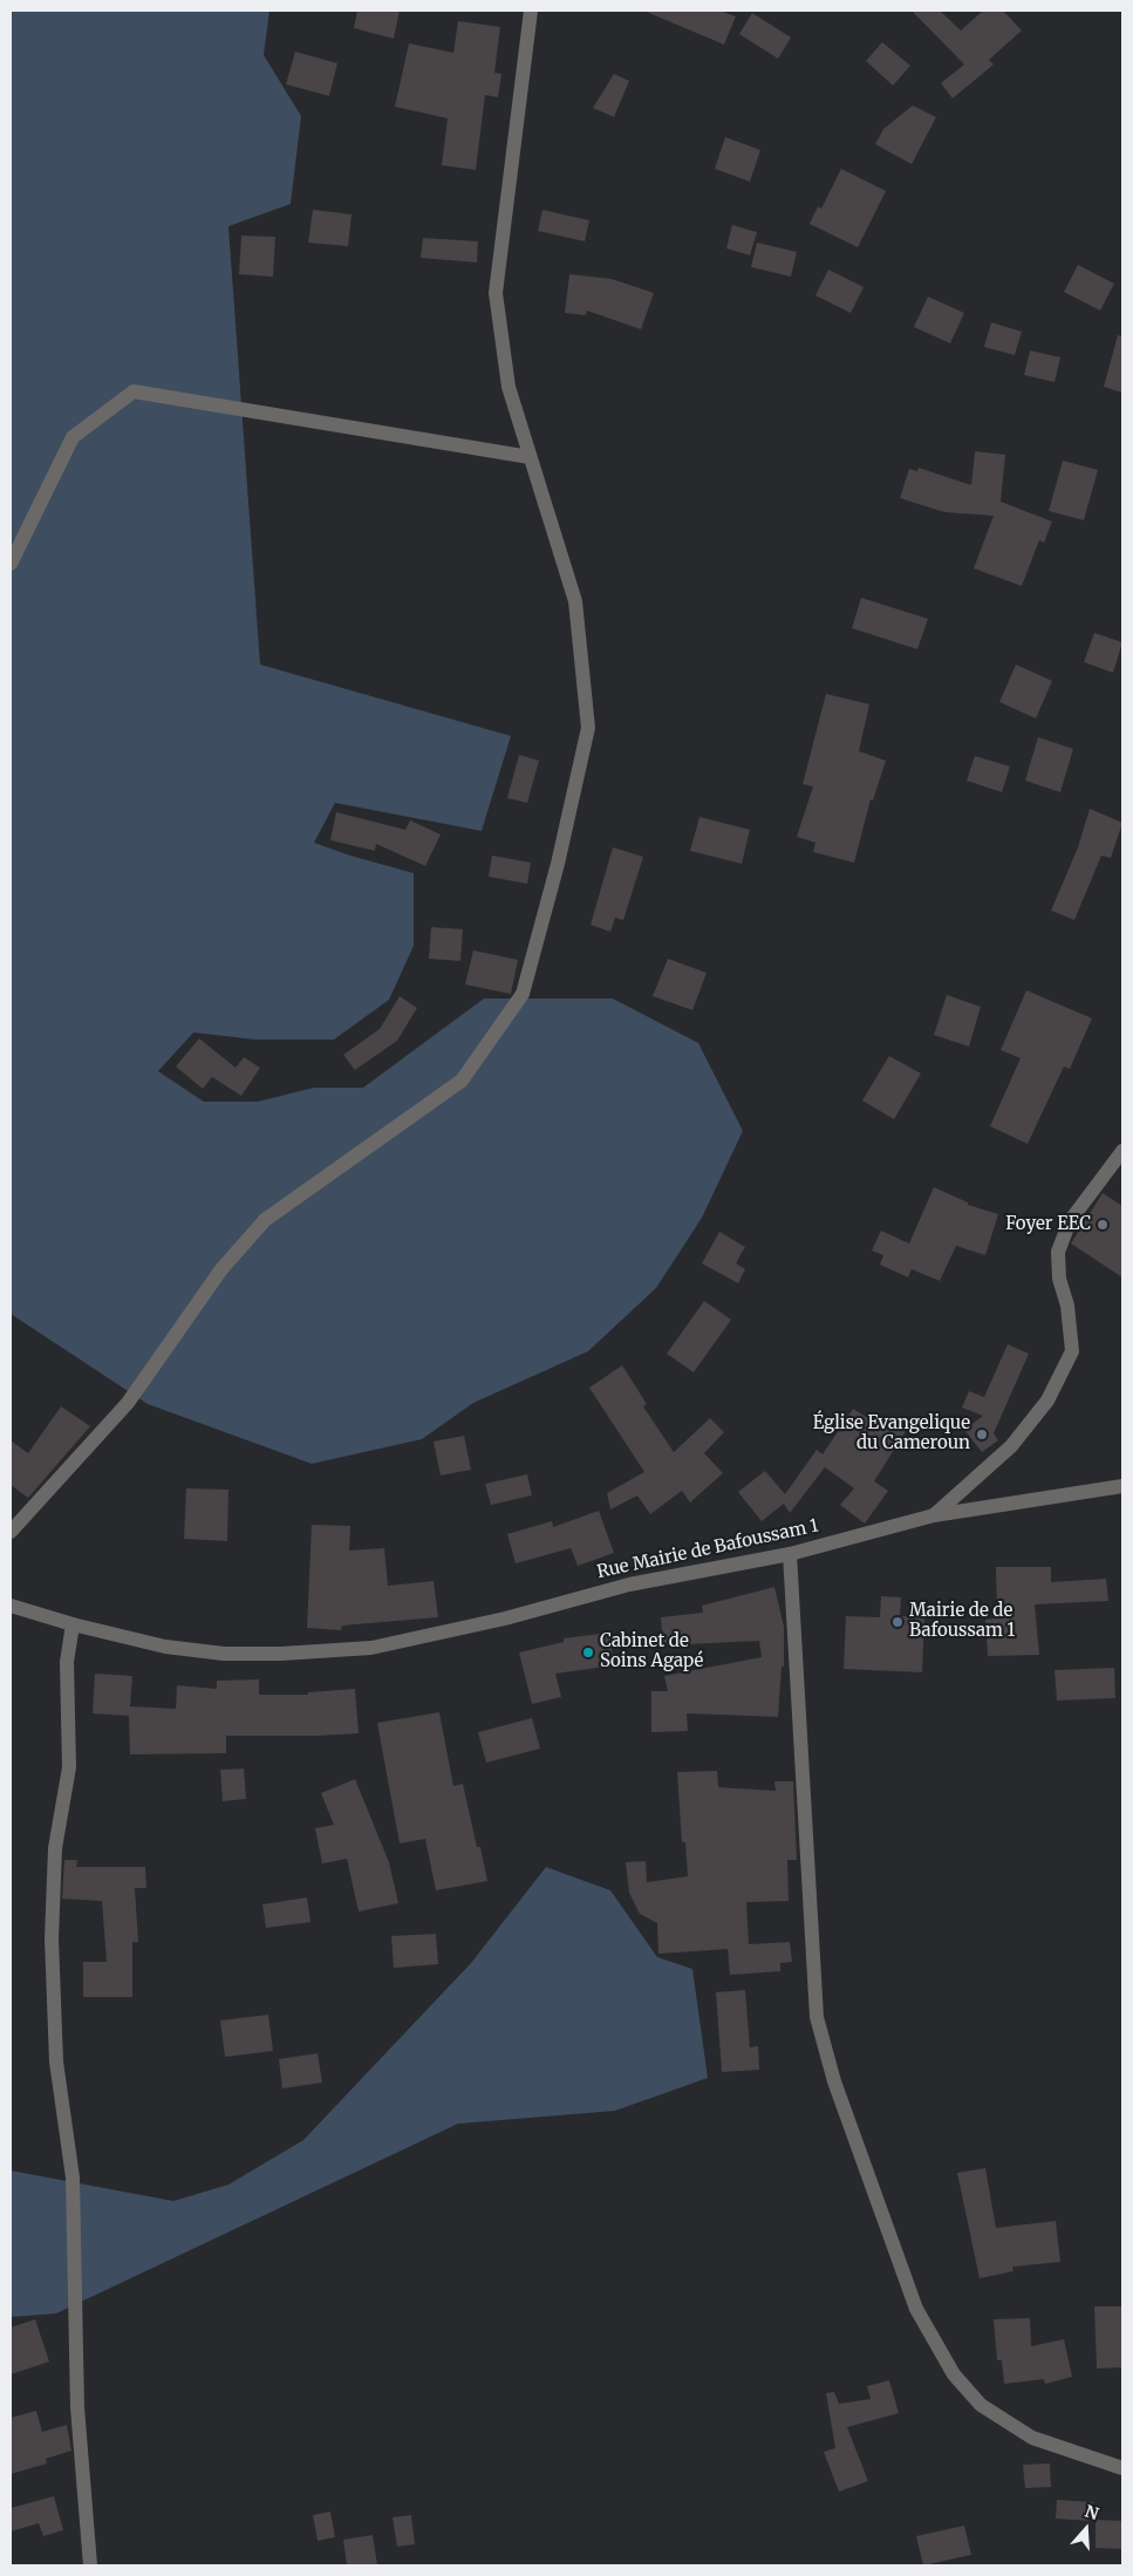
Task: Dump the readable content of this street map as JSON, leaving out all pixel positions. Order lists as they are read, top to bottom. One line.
{"streets":{"street":["Rue Mairie de Bafoussam 1"]},"places":["Foyer EEC","Église Evangelique du Cameroun","Mairie de de Bafoussam 1","Cabinet de Soins Agapé"],"north":"top"}
